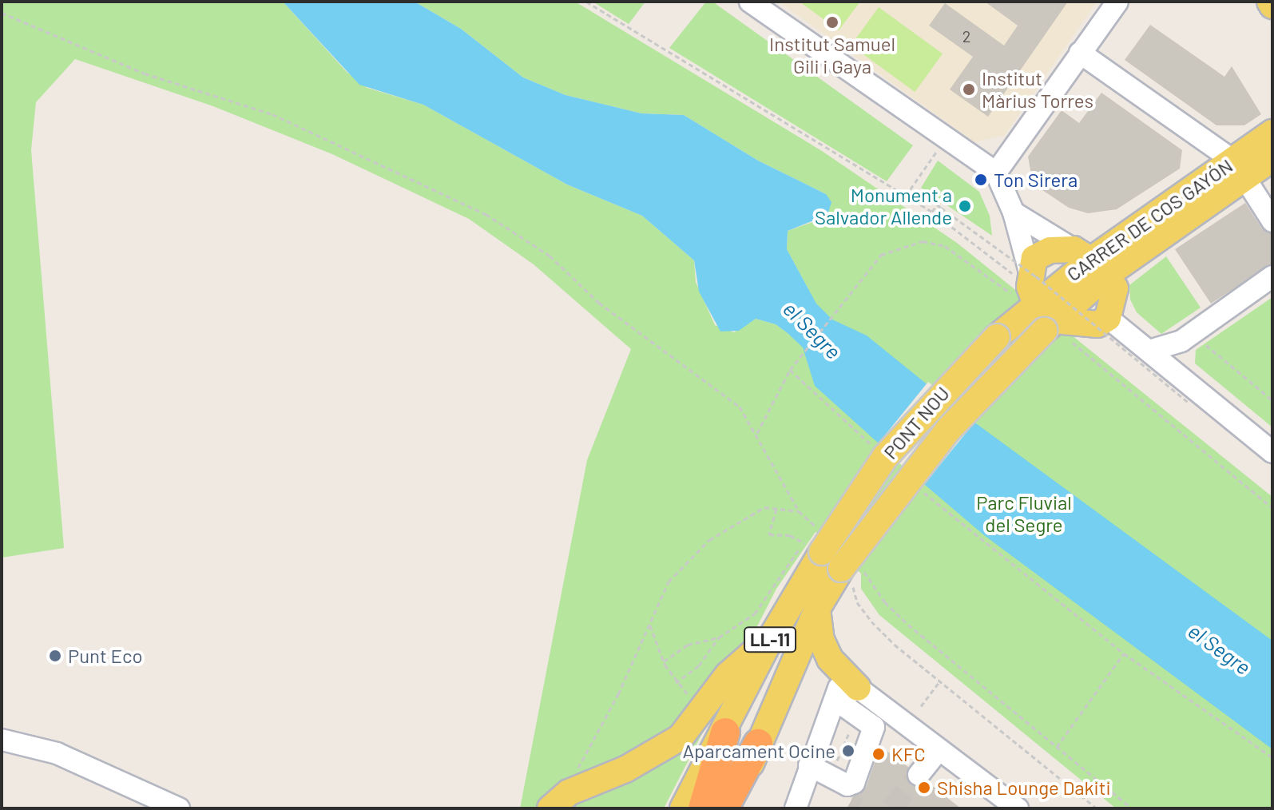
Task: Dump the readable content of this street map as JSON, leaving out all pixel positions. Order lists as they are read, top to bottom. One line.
{"streets":{"main road":["CARRER DE COS GAYÓN","PONT NOU","LL-11"]},"crossings":[["CARRER DE COS GAYÓN","PONT NOU"],["PONT NOU","LL-11"]],"water":["el Segre"],"parks":["Parc Fluvial del Segre"],"places":["Institut Samuel Gili i Gaya","Institut Màrius Torres","Ton Sirera","Monument a Salvador Allende","Punt Eco","Aparcament Ocine","KFC","Shisha Lounge Dakiti"],"house_numbers":["2"]}
